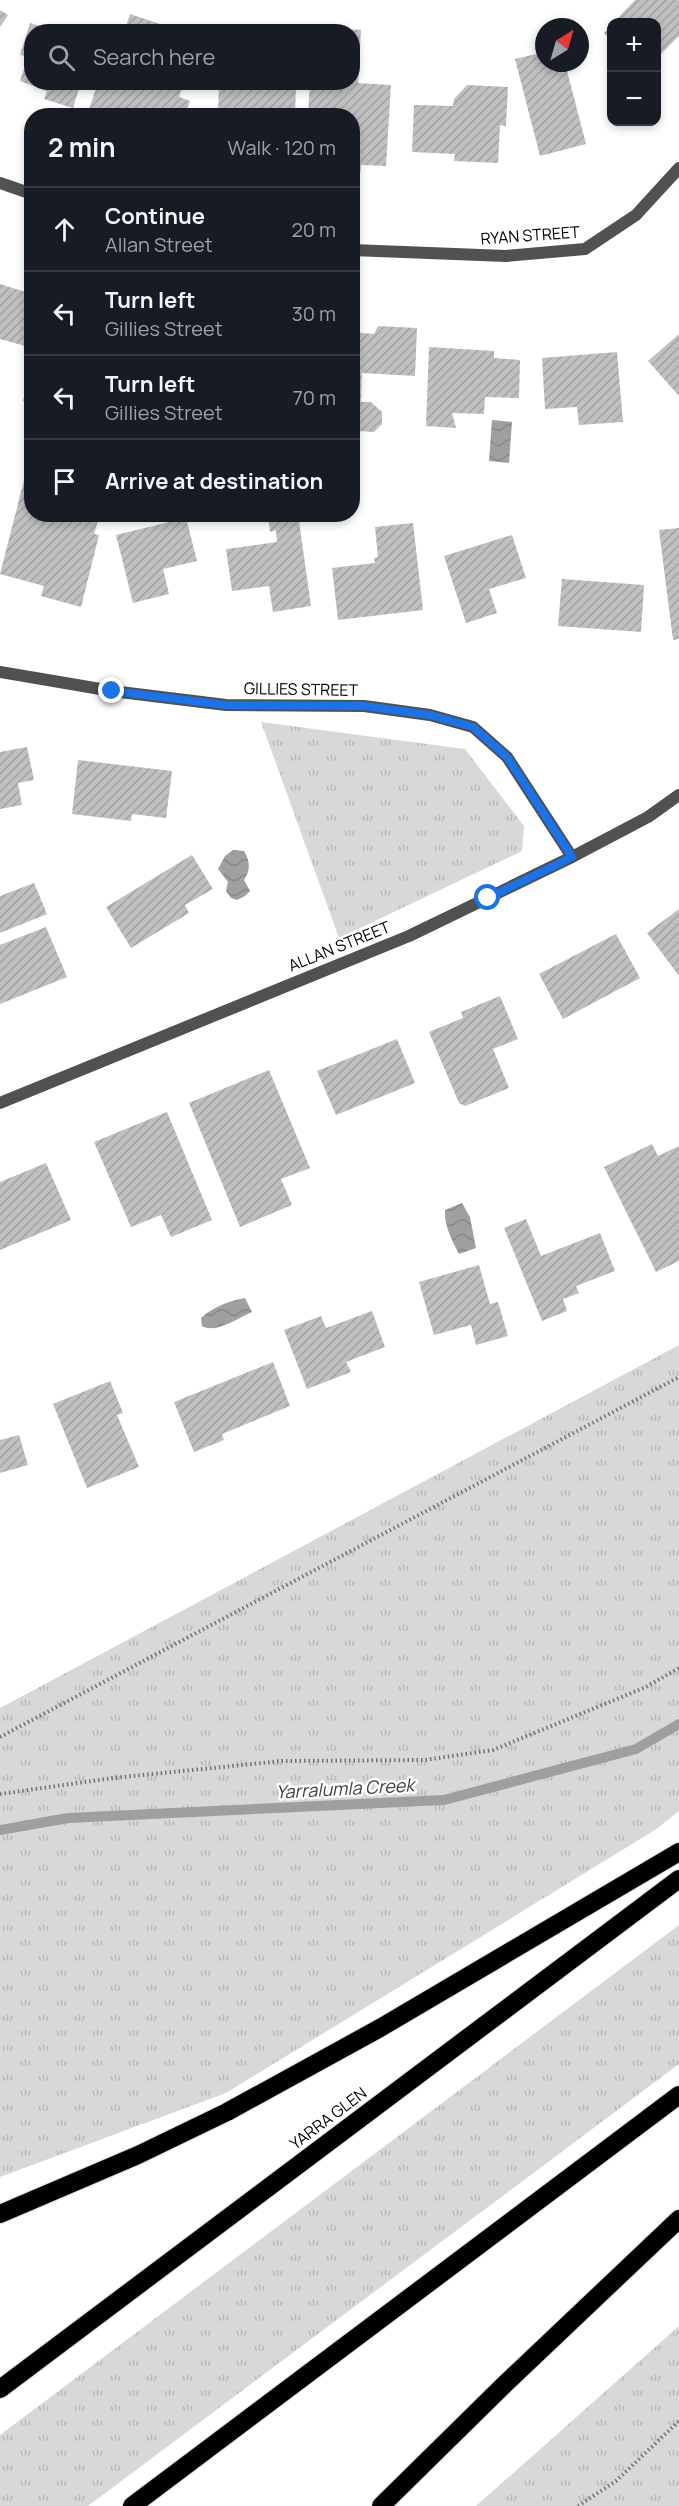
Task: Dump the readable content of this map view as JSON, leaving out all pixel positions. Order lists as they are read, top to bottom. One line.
{"streets":{"highway":["YARRA GLEN"],"street":["RYAN STREET","GILLIES STREET","ALLAN STREET"]},"crossings":[["GILLIES STREET","ALLAN STREET"]],"water":["Yarralumla Creek"],"north":"top right","page":{"map_buttons":["+","−"],"search":"Search here","heading":["2 min","Walk · 120 m"],"list":[["Continue","Allan Street","20 m"],["Turn left","Gillies Street","30 m"],["Turn left","Gillies Street","70 m"],"Arrive at destination"]}}
